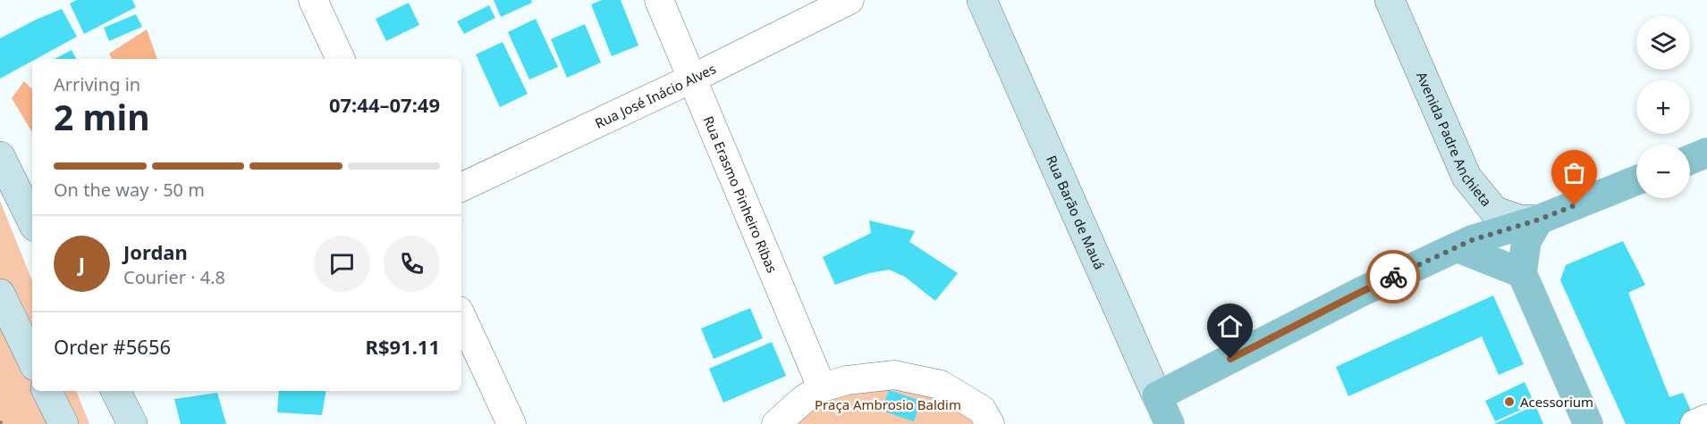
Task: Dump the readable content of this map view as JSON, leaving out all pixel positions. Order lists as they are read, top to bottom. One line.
{"streets":{"main road":["Avenida Padre Anchieta","Rua Barão de Mauá"],"street":["Rua José Inácio Alves","Rua Erasmo Pinheiro Ribas"]},"crossings":[["Rua José Inácio Alves","Rua Erasmo Pinheiro Ribas"]],"parks":["Praça Ambrosio Baldim"],"places":["Acessorium"],"page":{"map_buttons":["+","−"],"heading":["2 min","Arriving in","07:44–07:49"],"panel":["Jordan","Courier · 4.8","Order #5656","R$91.11"],"bar":"On the way · 50 m","round":"J"}}
